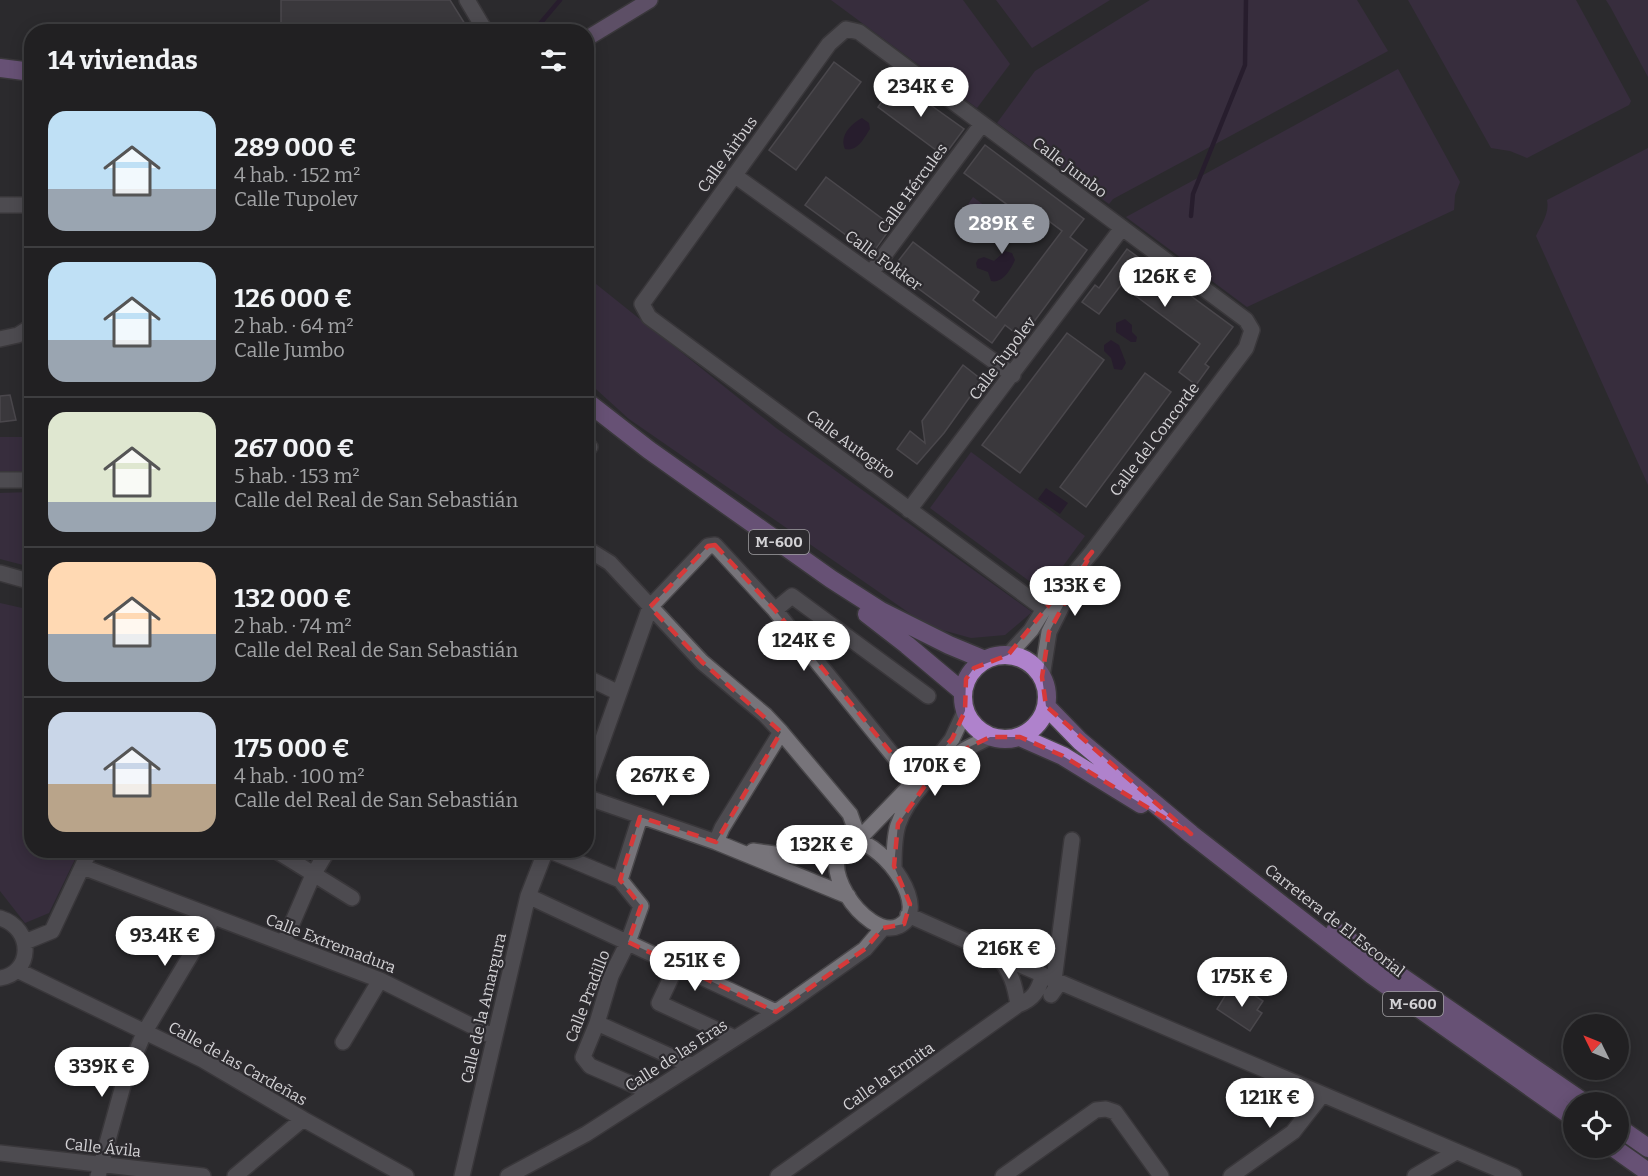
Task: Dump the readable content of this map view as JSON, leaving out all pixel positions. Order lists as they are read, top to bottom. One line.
{"streets":{"highway":["M-600","Carretera de El Escorial"],"street":["Calle Airbus","Calle Jumbo","Calle Hércules","Calle Fokker","Calle Tupolev","Calle del Concorde","Calle Autogiro","Calle Extremadura","Calle Pradillo","Calle de la Amargura","Calle de las Eras","Calle de las Cardeñas","Calle la Ermita","Calle Ávila"]},"crossings":[["Calle Airbus","Calle Jumbo"],["Calle Airbus","Calle Fokker"],["Calle Airbus","Calle Autogiro"],["Calle Jumbo","Calle Hércules"],["Calle Jumbo","Calle Tupolev"],["Calle Jumbo","Calle del Concorde"],["Calle Hércules","Calle Fokker"],["Calle Fokker","Calle Tupolev"],["Calle Tupolev","Calle Autogiro"],["Calle del Concorde","Calle Autogiro"],["Calle del Concorde","M-600"],["Calle del Concorde","Carretera de El Escorial"],["M-600","Carretera de El Escorial"],["Calle Extremadura","Calle de la Amargura"],["Calle Pradillo","Calle de las Eras"]],"north":"top left","page":{"heading":"14 viviendas","price":["234K €","289K €","126K €","133K €","124K €","170K €","267K €","132K €","93.4K €","216K €","251K €","175K €","339K €","121K €"],"list":[{"name":"289 000 €","note":"4 hab. · 152 m² · Calle Tupolev"},{"name":"126 000 €","note":"2 hab. · 64 m² · Calle Jumbo"},{"name":"267 000 €","note":"5 hab. · 153 m² · Calle del Real de San Sebastián"},{"name":"132 000 €","note":"2 hab. · 74 m² · Calle del Real de San Sebastián"},{"name":"175 000 €","note":"4 hab. · 100 m² · Calle del Real de San Sebastián"}]}}
